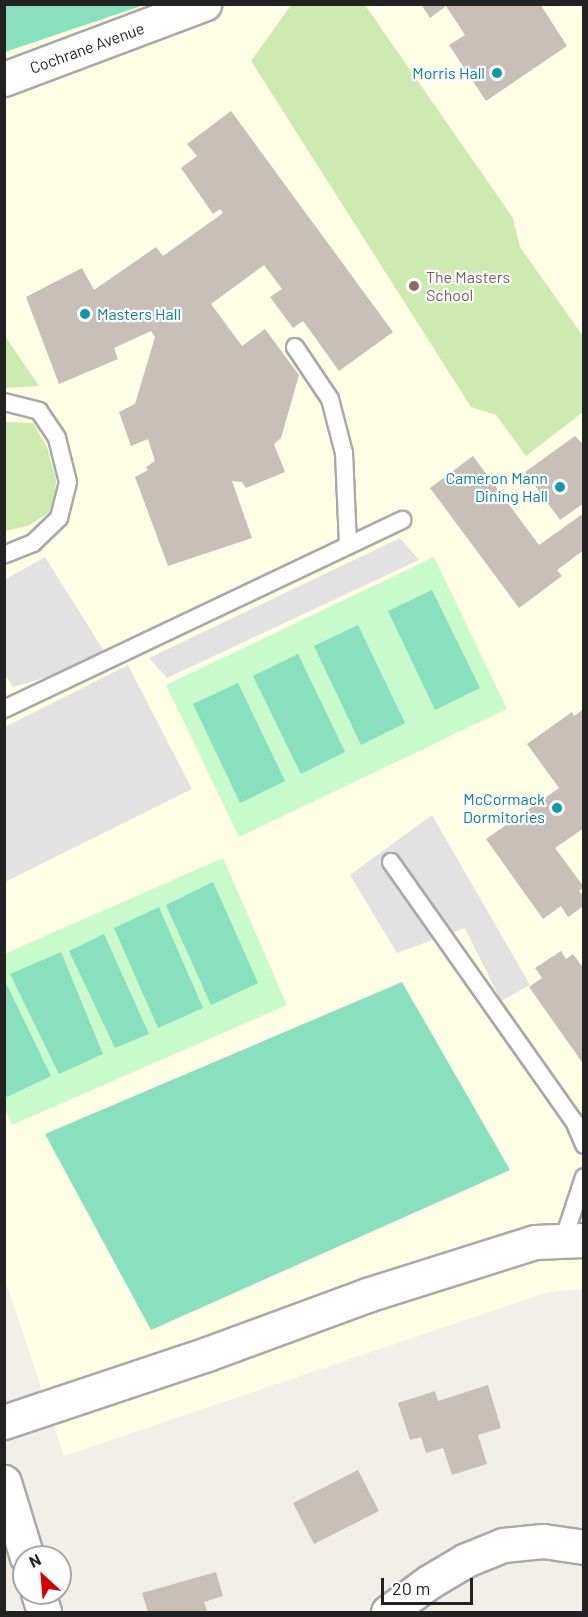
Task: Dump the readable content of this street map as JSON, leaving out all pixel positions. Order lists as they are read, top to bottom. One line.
{"streets":{"street":["Cochrane Avenue"]},"places":["Morris Hall","The Masters School","Masters Hall","Cameron Mann Dining Hall","McCormack Dormitories"],"scale_bar":"20 m","north":"top left"}
